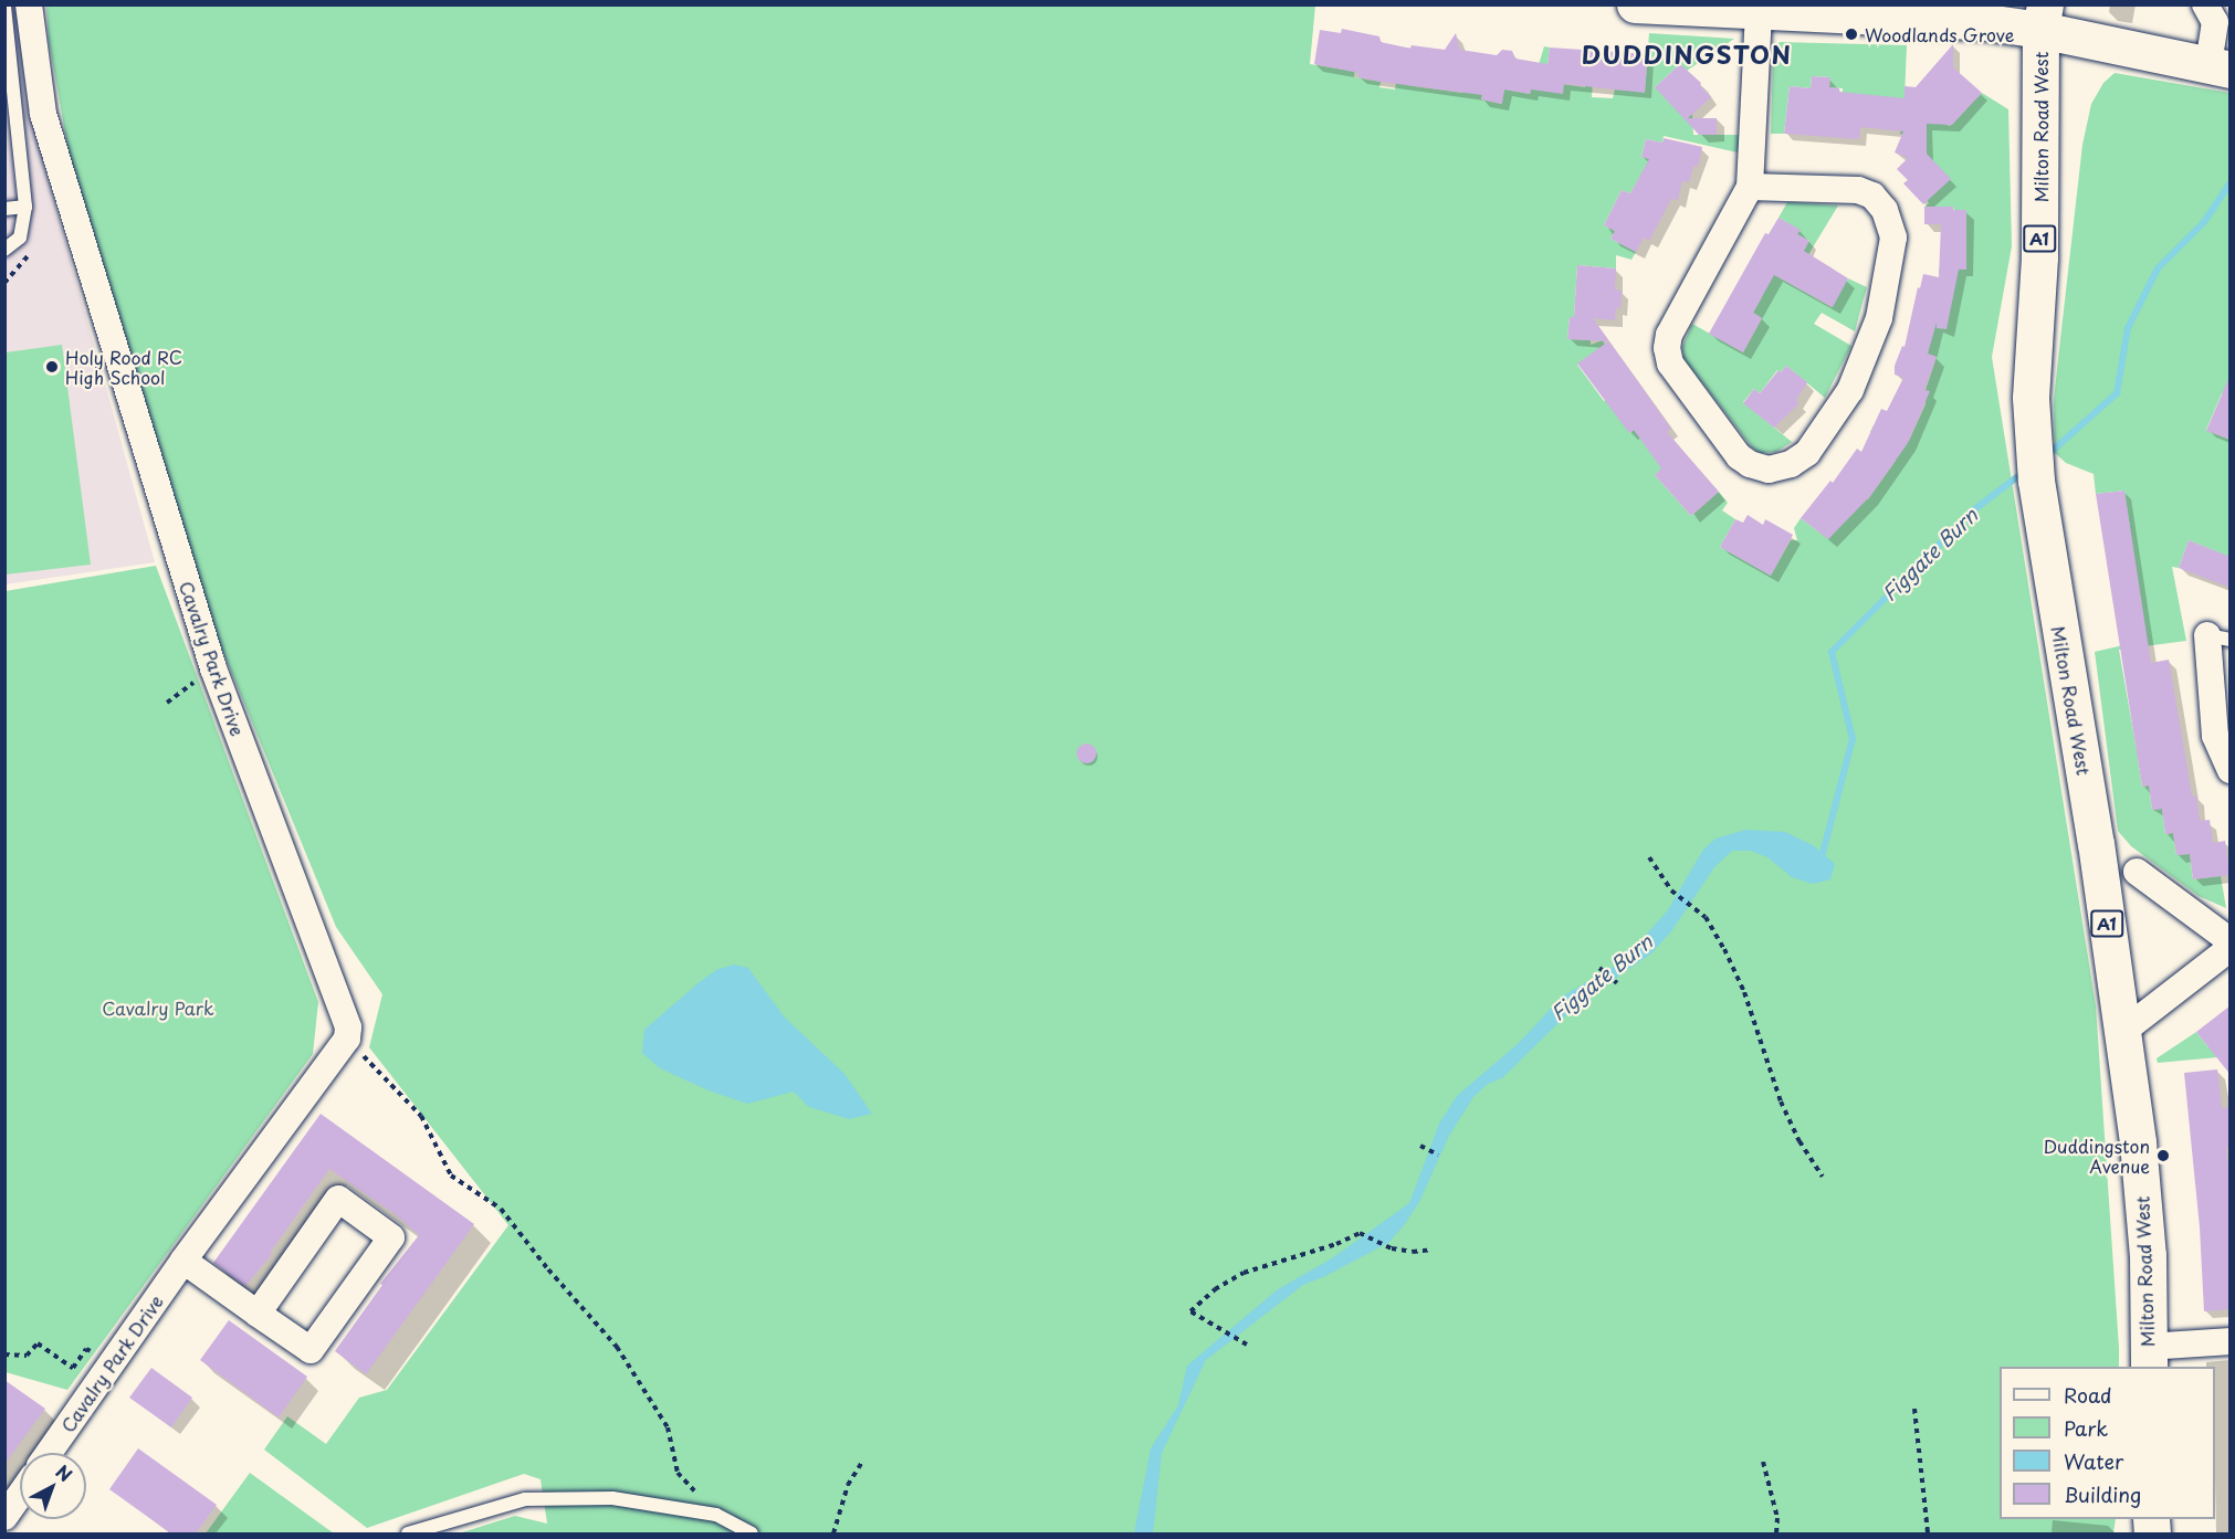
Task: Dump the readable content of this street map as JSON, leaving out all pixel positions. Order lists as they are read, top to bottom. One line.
{"streets":{"main road":["Milton Road West","A1"],"street":["Cavalry Park Drive"]},"districts":["DUDDINGSTON"],"water":["Figgate Burn"],"parks":["Cavalry Park"],"places":["Woodlands Grove","Holy Rood RC High School","Duddingston Avenue"],"legend":["Road","Park","Water","Building"],"north":"top right"}
